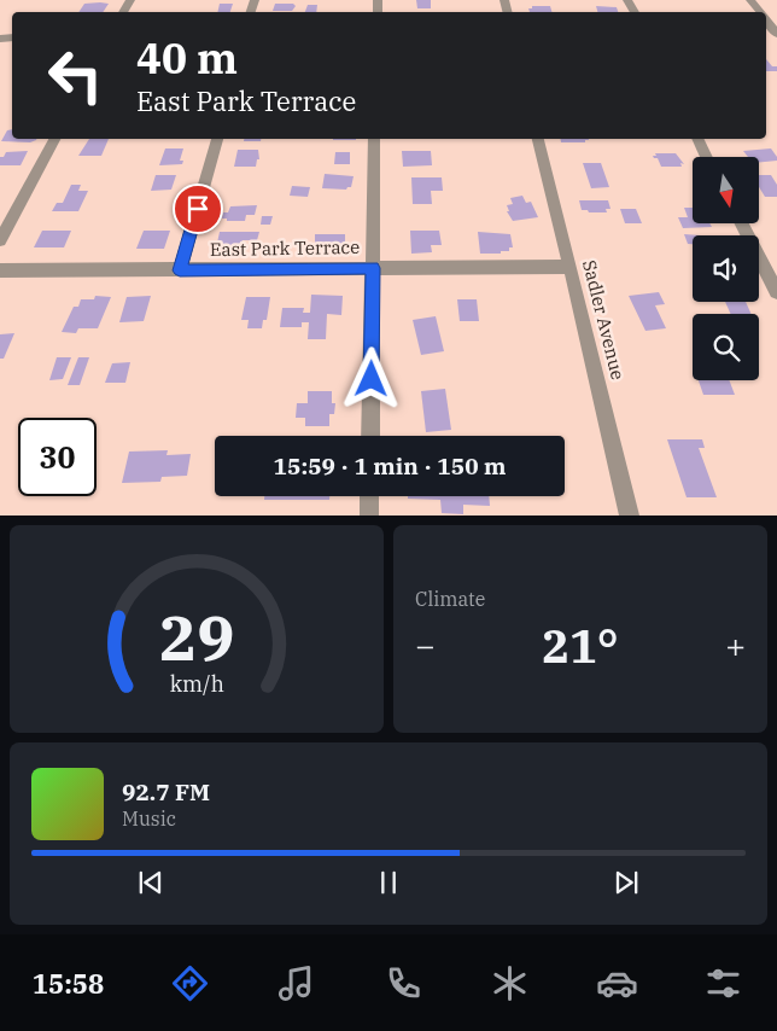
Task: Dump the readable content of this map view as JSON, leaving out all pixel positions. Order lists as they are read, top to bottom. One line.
{"streets":{"street":["East Park Terrace","Sadler Avenue"]},"crossings":[["East Park Terrace","Sadler Avenue"]],"north":"bottom","page":{"turn":["40 m","East Park Terrace"],"limit":"30","trip":"15:59 · 1 min · 150 m","tile":"Climate","heat":["−","21°","+"],"song":["92.7 FM","Music"],"tabs":"15:58","gauge":["29","km/h"]}}
